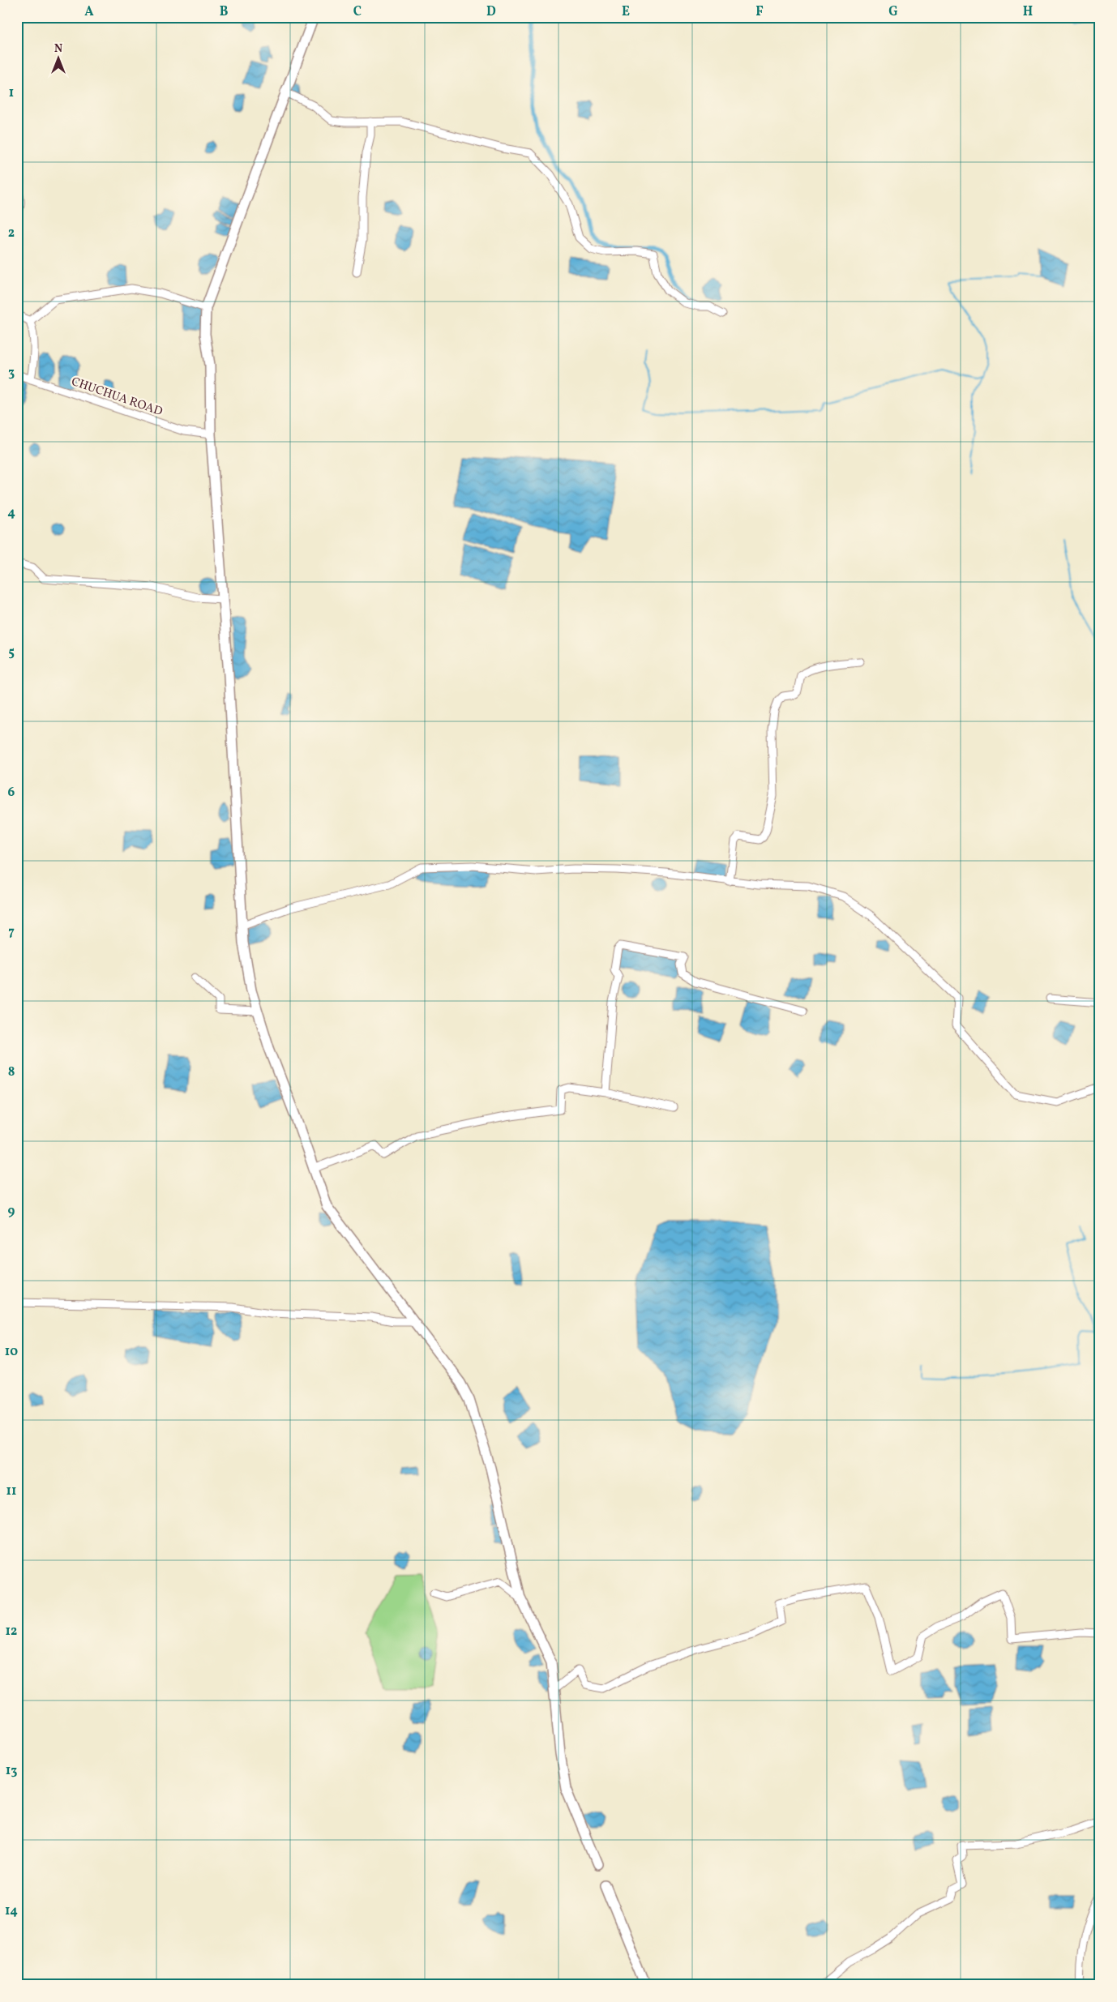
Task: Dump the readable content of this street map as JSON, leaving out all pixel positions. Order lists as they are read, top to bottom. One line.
{"streets":{"street":["CHUCHUA ROAD"]},"north":"top","grid":{"columns":["A","B","C","D","E","F","G","H"],"rows":["1","2","3","4","5","6","7","8","9","10","11","12","13","14"]}}
